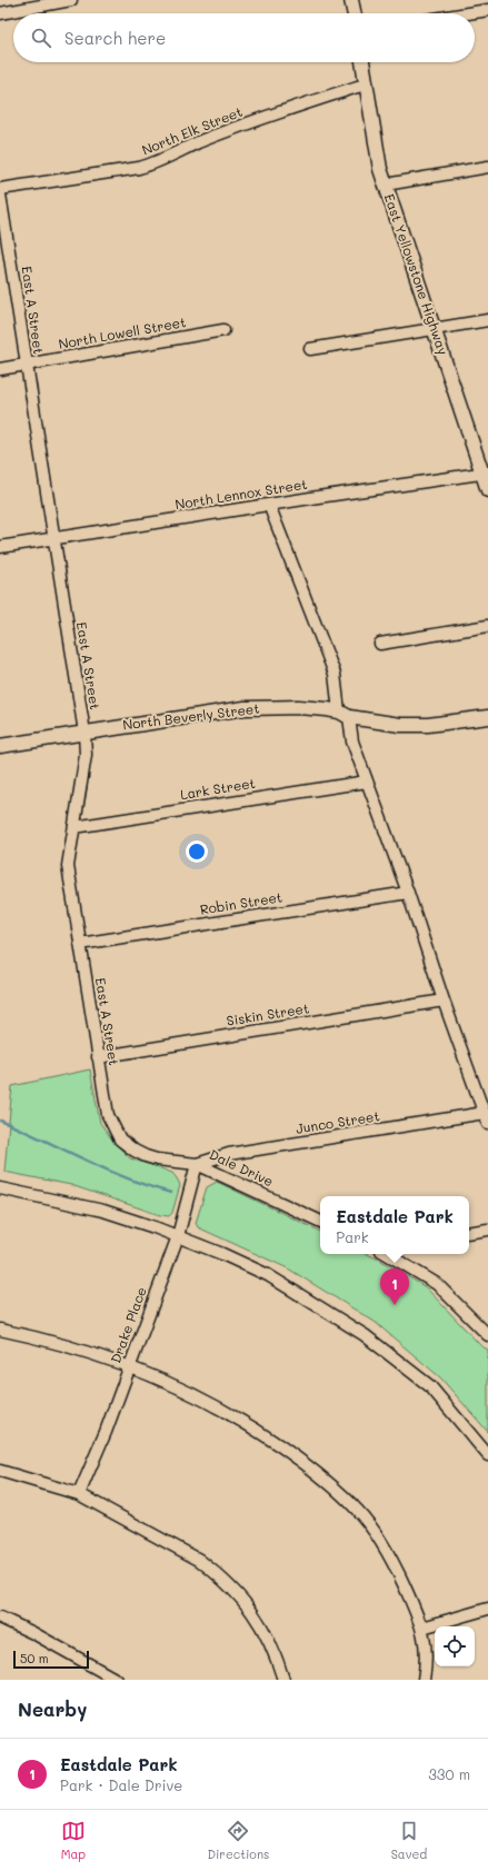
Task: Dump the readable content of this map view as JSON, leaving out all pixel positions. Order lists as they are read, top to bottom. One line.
{"streets":{"main road":["East Yellowstone Highway","North Beverly Street"],"street":["North Elk Street","East A Street","North Lowell Street","North Lennox Street","Lark Street","Robin Street","Siskin Street","Junco Street","Dale Drive","Drake Place"]},"crossings":[["North Elk Street","East Yellowstone Highway"],["East Yellowstone Highway","North Lennox Street"],["East A Street","North Lowell Street"],["East A Street","North Lennox Street"],["East A Street","North Beverly Street"],["East A Street","Lark Street"],["East A Street","Robin Street"],["East A Street","Siskin Street"],["East A Street","Dale Drive"],["Junco Street","Dale Drive"],["Junco Street","Drake Place"],["Dale Drive","Drake Place"]],"scale_bar":"50 m","page":{"search":"Search here","popup":["Eastdale Park","Park"],"pins":"1","scale":"50 m","heading":"Nearby","list":[{"mark":"1","name":"Eastdale Park","note":"Park · Dale Drive","value":"330 m"}],"nav":["Map","Directions","Saved"]}}
